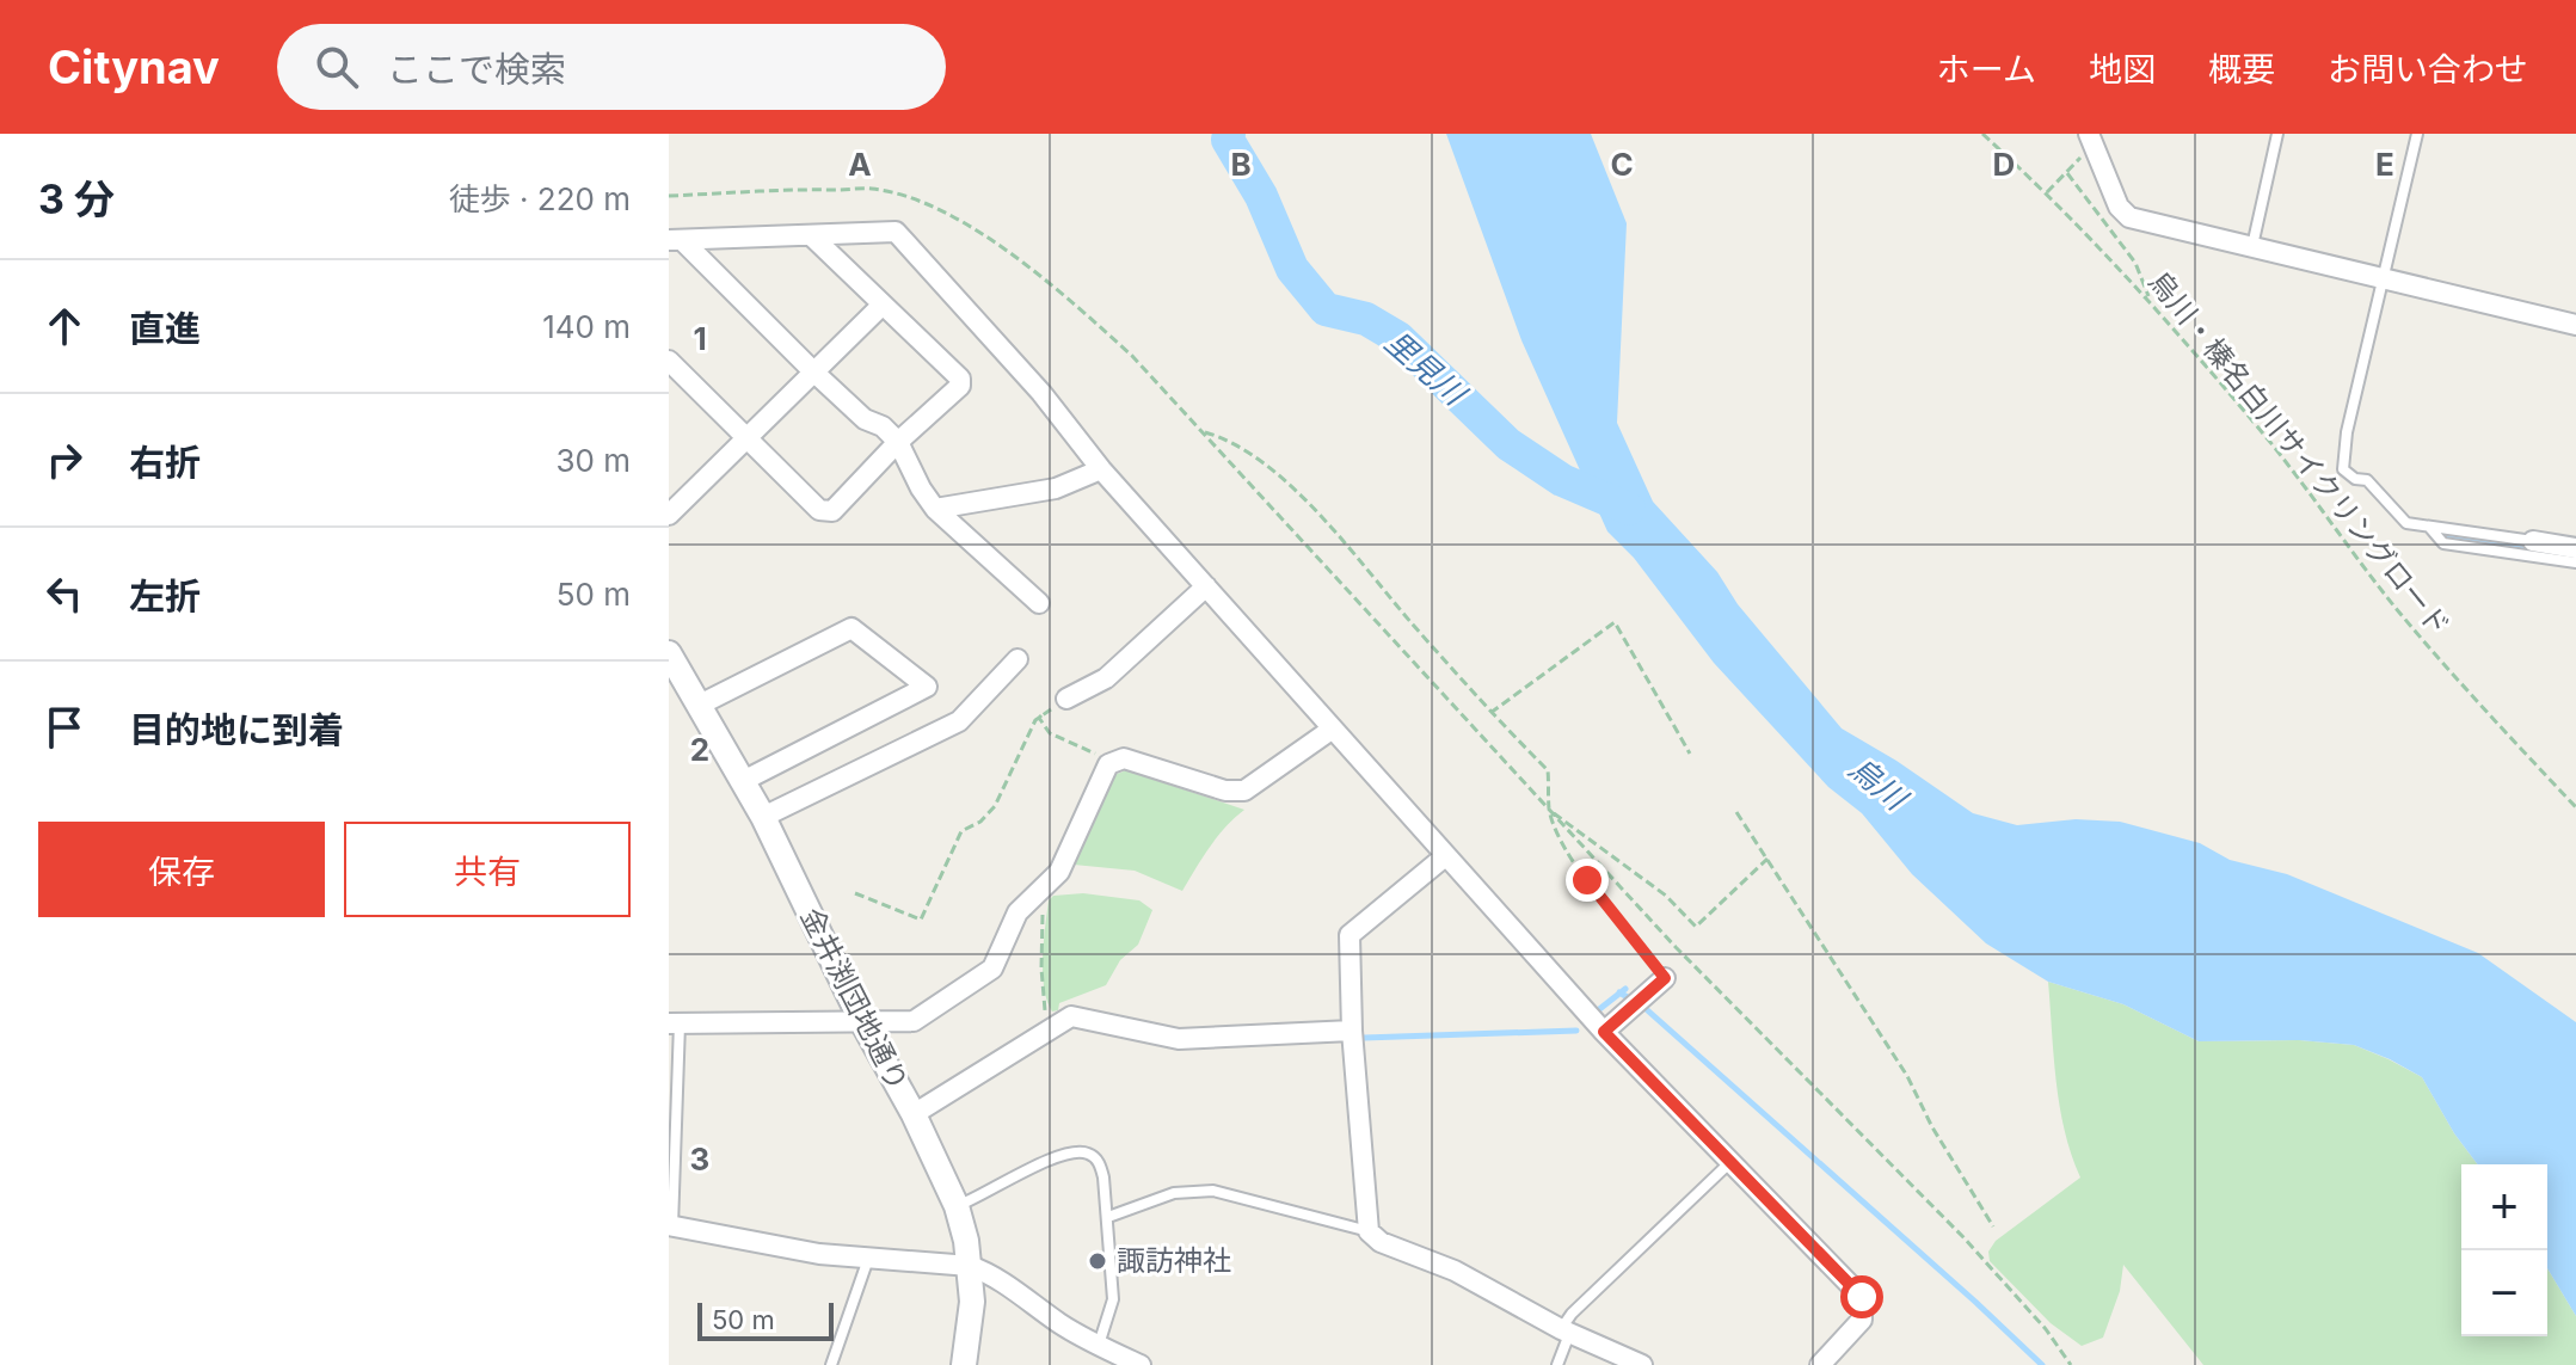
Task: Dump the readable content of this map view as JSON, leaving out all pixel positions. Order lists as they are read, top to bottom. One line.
{"streets":{"street":["金井渕団地通り"],"path":["烏川・榛名白川サイクリングロード"]},"water":["里見川","烏川"],"places":["諏訪神社"],"scale_bar":"50 m","page":{"header":"Citynav","search":"ここで検索","nav":["ホーム","地図","概要","お問い合わせ"],"heading":["3 分","徒歩 · 220 m"],"list":[["直進","140 m"],["右折","30 m"],["左折","50 m"],"目的地に到着"],"buttons":["保存","共有"],"map_buttons":["+","−"],"scale":"50 m"},"grid":{"columns":["A","B","C","D","E"],"rows":["1","2","3"]}}
